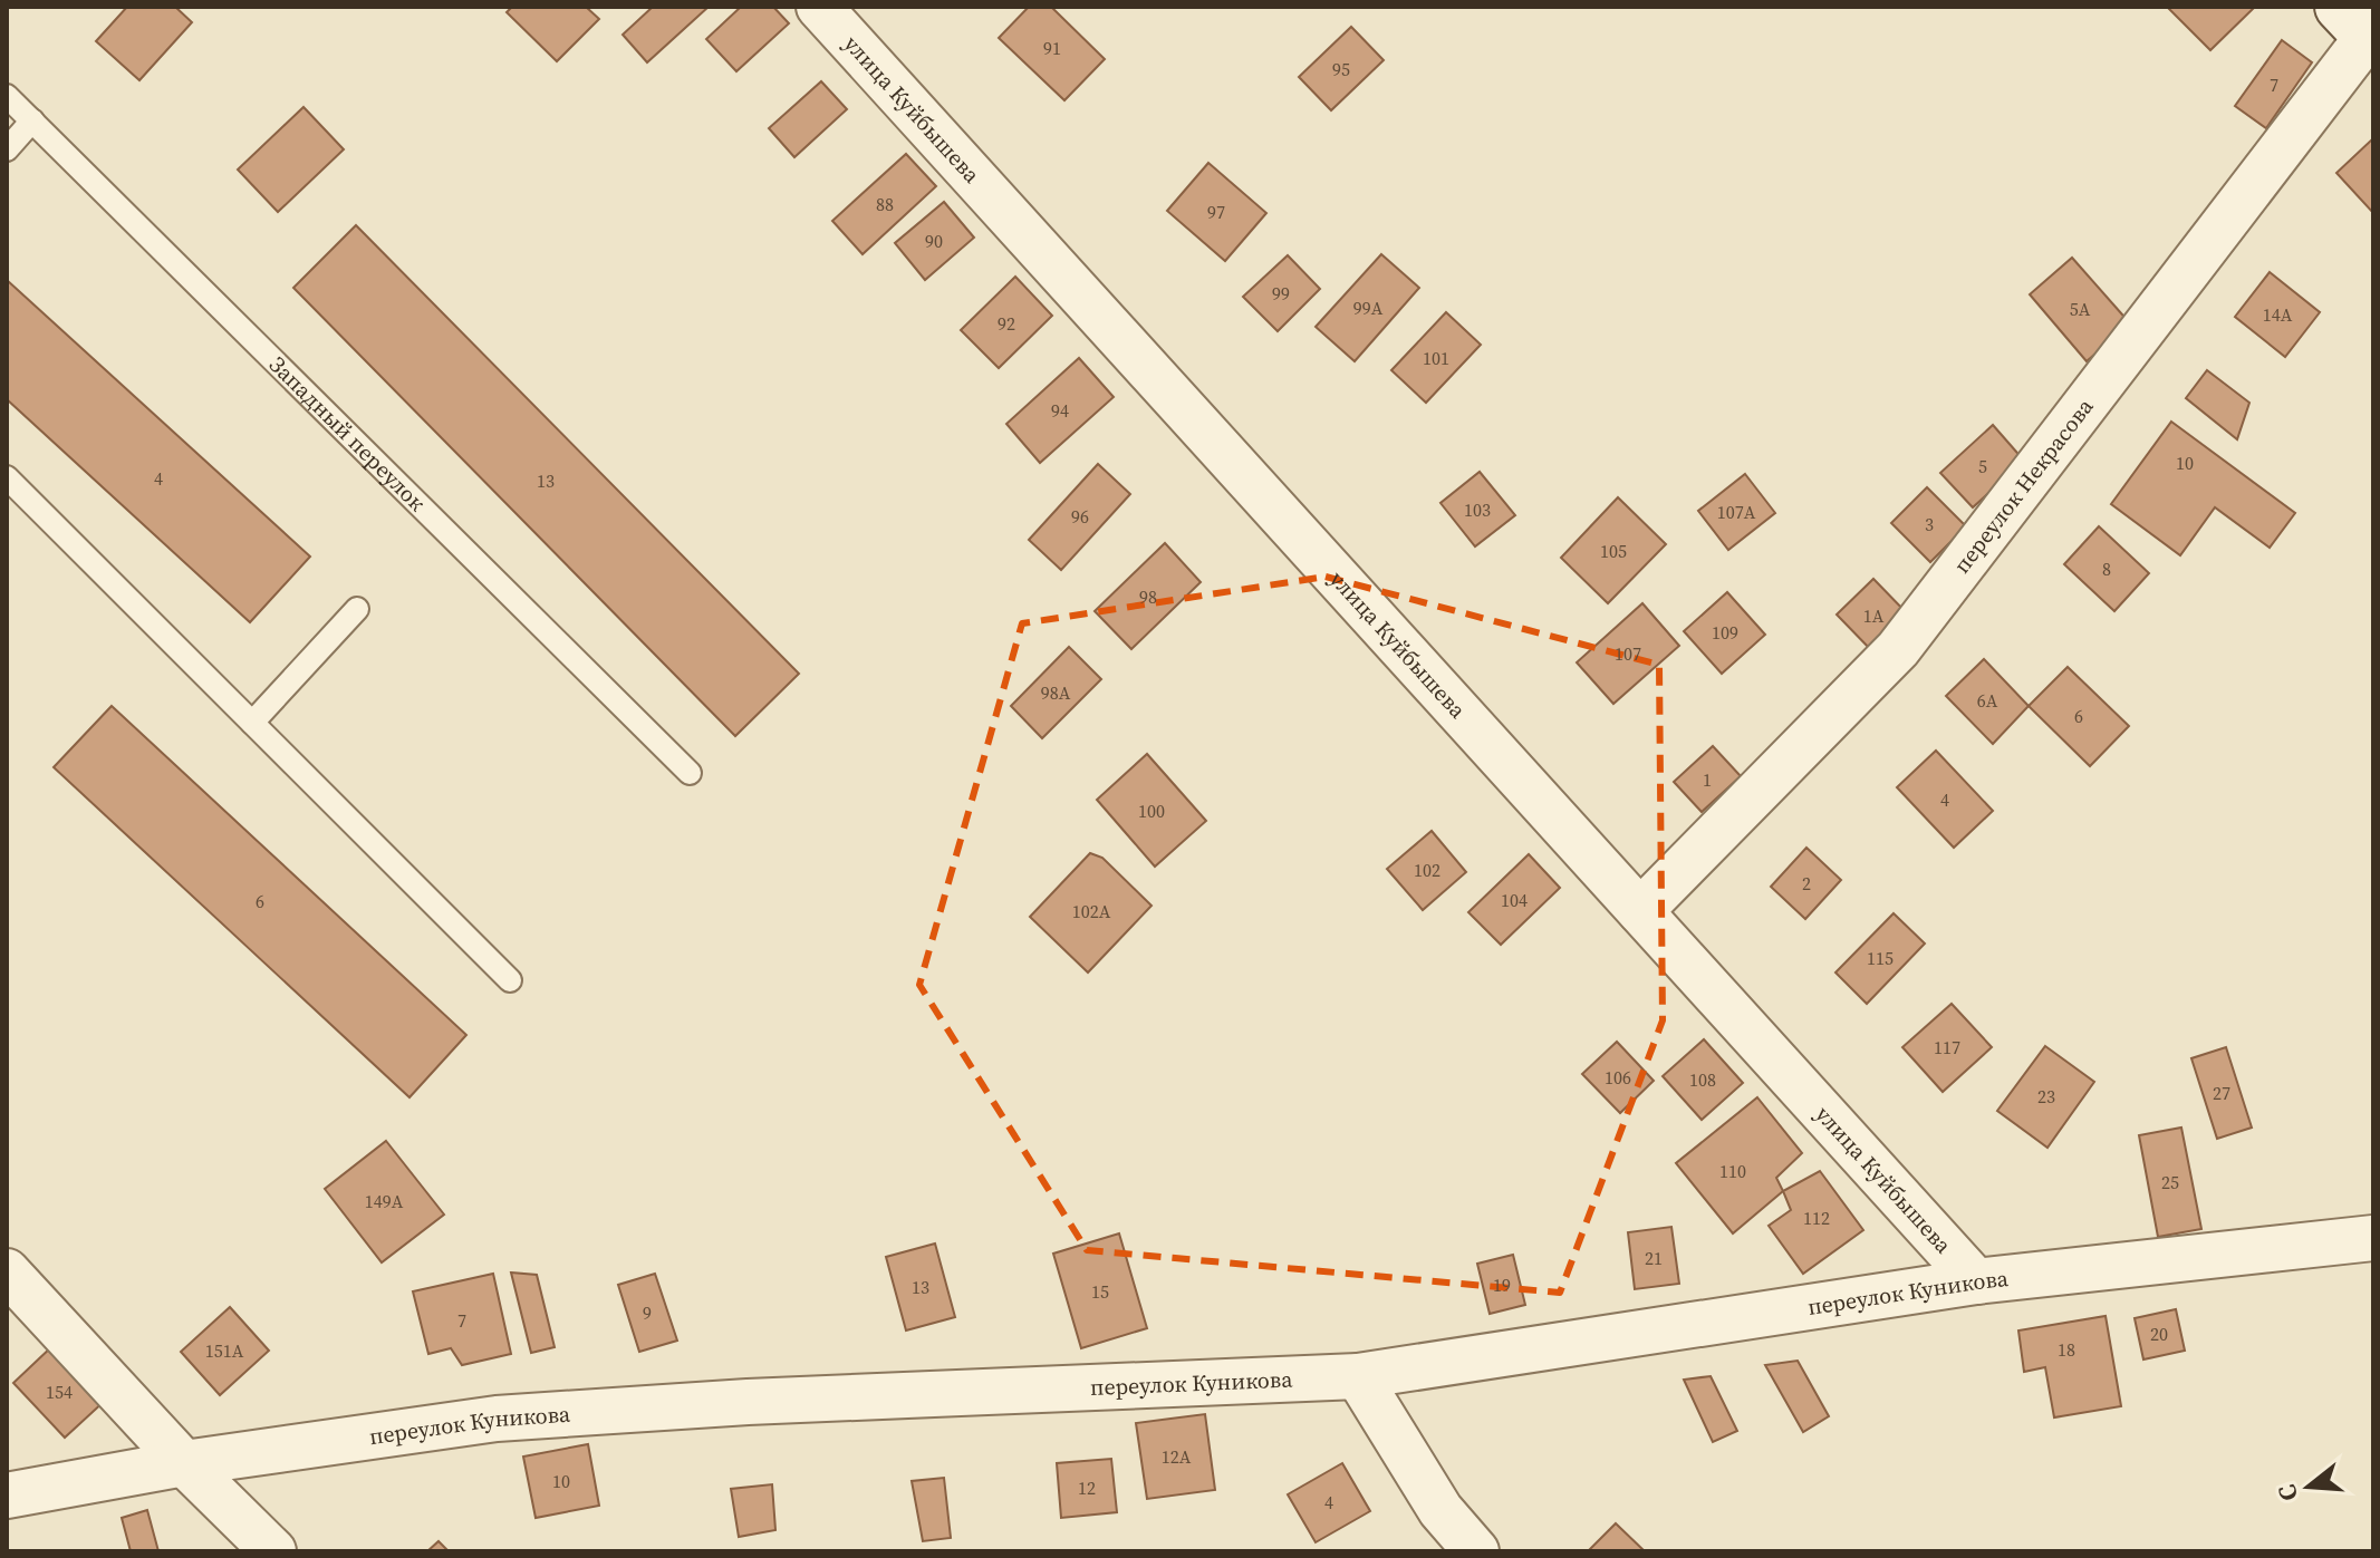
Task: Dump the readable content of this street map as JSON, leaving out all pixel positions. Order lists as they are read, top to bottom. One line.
{"streets":{"street":["улица Куйбышева","переулок Некрасова","переулок Куникова"],"lane":["Западный переулок"]},"crossings":[["улица Куйбышева","переулок Некрасова"],["улица Куйбышева","переулок Куникова"]],"house_numbers":["91","95","7","88","97","90","99","99А","5А","14А","92","101","94","10","5","4","13","103","107А","96","3","105","8","98","1А","109","107","98А","6А","6","1","4","100","102","2","104","6","102А","115","117","106","108","27","23","110","25","149А","112","21","19","13","15","9","7","20","18","151А","154","12А","10","12","4"],"north":"left"}
